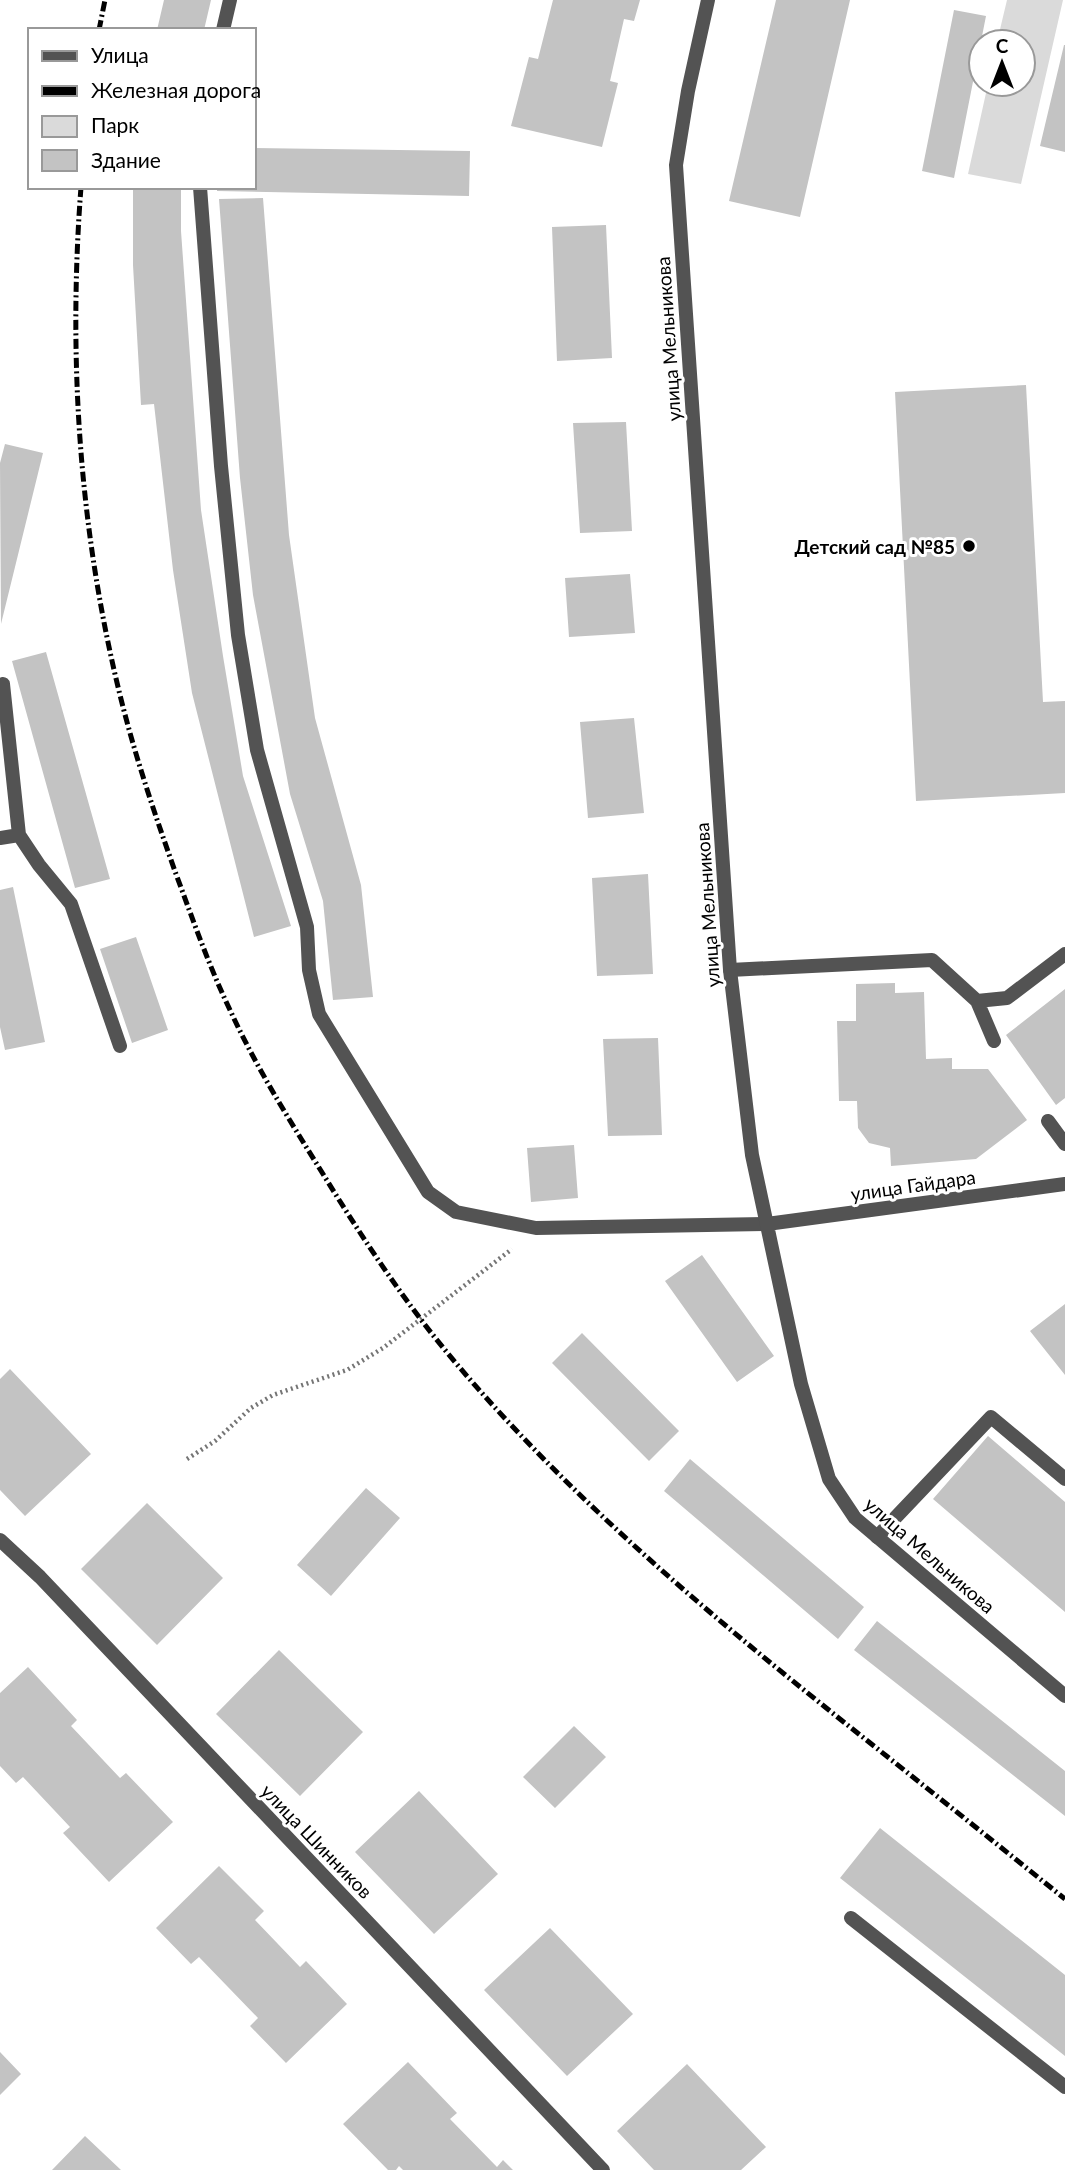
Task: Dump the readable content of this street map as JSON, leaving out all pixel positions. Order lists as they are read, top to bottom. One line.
{"streets":{"street":["улица Мельникова","улица Гайдара","улица Шинников"]},"crossings":[["улица Мельникова","улица Гайдара"]],"places":["Детский сад №85"],"legend":["Улица","Железная дорога","Парк","Здание"],"north":"top"}
